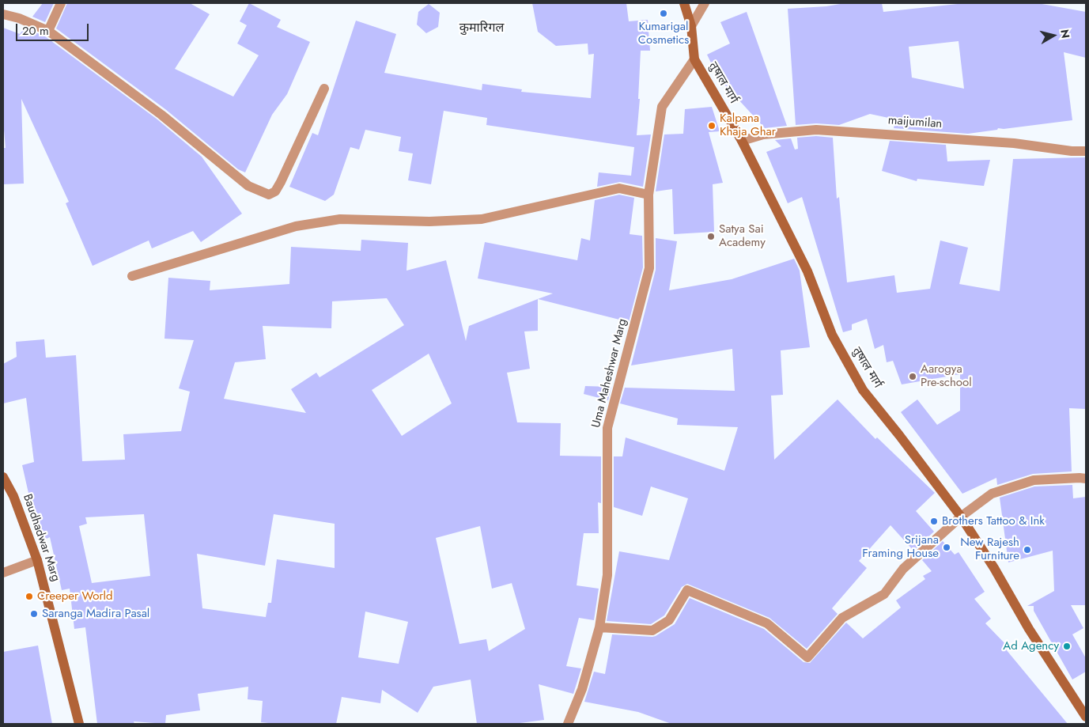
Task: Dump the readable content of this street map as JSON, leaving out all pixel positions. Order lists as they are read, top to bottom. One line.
{"streets":{"street":["तुषाल मार्ग","maijumilan","Uma Maheshwar Marg","Baudhadwar Marg"]},"crossings":[["तुषाल मार्ग","maijumilan"],["तुषाल मार्ग","Uma Maheshwar Marg"]],"districts":["कुमारिगल"],"places":["Kumarigal Cosmetics","Kalpana Khaja Ghar","Satya Sai Academy","Aarogya Pre-school","Brothers Tattoo & Ink","Srijana Framing House","New Rajesh Furniture","Creeper World","Saranga Madira Pasal","Ad Agency"],"scale_bar":"20 m","north":"right"}
